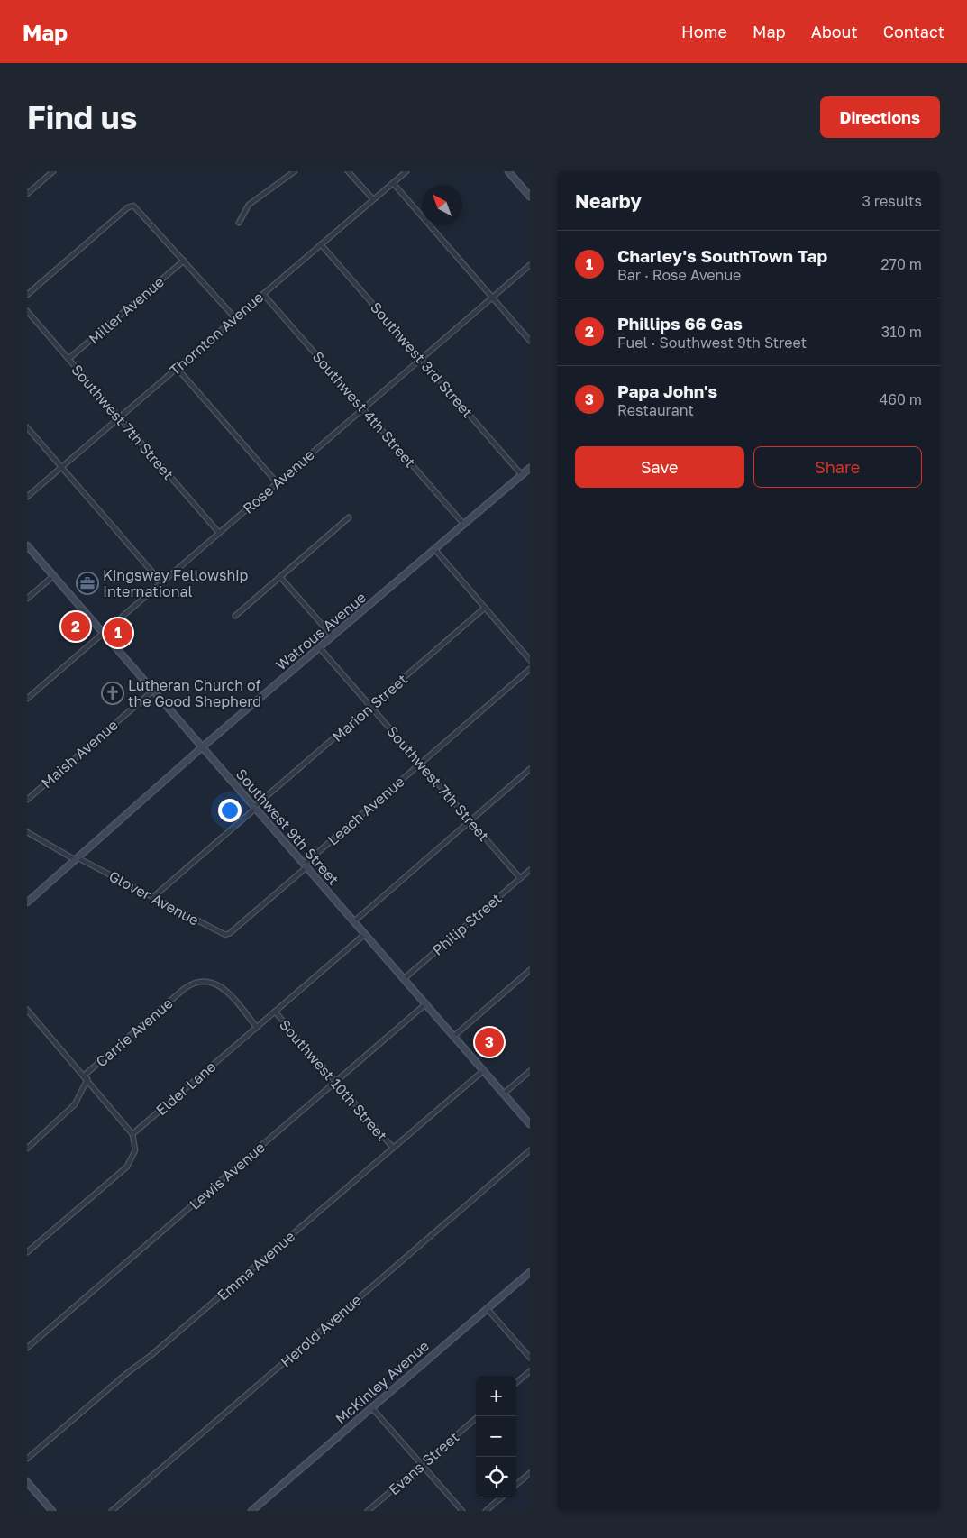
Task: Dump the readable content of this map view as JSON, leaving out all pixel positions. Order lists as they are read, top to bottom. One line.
{"streets":{"main road":["Watrous Avenue","Southwest 9th Street","McKinley Avenue"],"street":["Miller Avenue","Thornton Avenue","Southwest 3rd Street","Southwest 4th Street","Southwest 7th Street","Rose Avenue","Marion Street","Maish Avenue","Leach Avenue","Glover Avenue","Philip Street","Carrie Avenue","Southwest 10th Street","Elder Lane","Lewis Avenue","Emma Avenue","Herold Avenue","Evans Street"]},"crossings":[["Miller Avenue","Southwest 7th Street"],["Thornton Avenue","Southwest 3rd Street"],["Thornton Avenue","Southwest 4th Street"],["Thornton Avenue","Southwest 7th Street"],["Southwest 3rd Street","Rose Avenue"],["Southwest 3rd Street","Watrous Avenue"],["Southwest 4th Street","Rose Avenue"],["Southwest 4th Street","Watrous Avenue"],["Southwest 7th Street","Rose Avenue"],["Southwest 7th Street","Watrous Avenue"],["Southwest 7th Street","Marion Street"],["Southwest 7th Street","Leach Avenue"],["Southwest 7th Street","Philip Street"],["Rose Avenue","Southwest 9th Street"],["Watrous Avenue","Southwest 9th Street"],["Watrous Avenue","Glover Avenue"],["Marion Street","Southwest 9th Street"],["Marion Street","Glover Avenue"],["Maish Avenue","Southwest 9th Street"],["Leach Avenue","Southwest 9th Street"],["Leach Avenue","Glover Avenue"],["Southwest 9th Street","Philip Street"],["Southwest 9th Street","Elder Lane"],["Southwest 9th Street","Lewis Avenue"],["Southwest 9th Street","Emma Avenue"],["Carrie Avenue","Southwest 10th Street"],["Southwest 10th Street","Elder Lane"],["Southwest 10th Street","Lewis Avenue"],["Southwest 10th Street","Emma Avenue"]],"places":{"office":["Kingsway Fellowship International"],"church":["Lutheran Church of the Good Shepherd"]},"north":"top left","page":{"header":"Map","nav":["Home","Map","About","Contact"],"buttons":["Directions",["Save","Share"]],"title":"Find us","heading":["Nearby","3 results"],"list":[{"mark":"1","name":"Charley's SouthTown Tap","note":"Bar · Rose Avenue","value":"270 m"},{"mark":"2","name":"Phillips 66 Gas","note":"Fuel · Southwest 9th Street","value":"310 m"},{"mark":"3","name":"Papa John's","note":"Restaurant","value":"460 m"}],"pins":["2","1","3"],"map_buttons":["+","−"]}}
